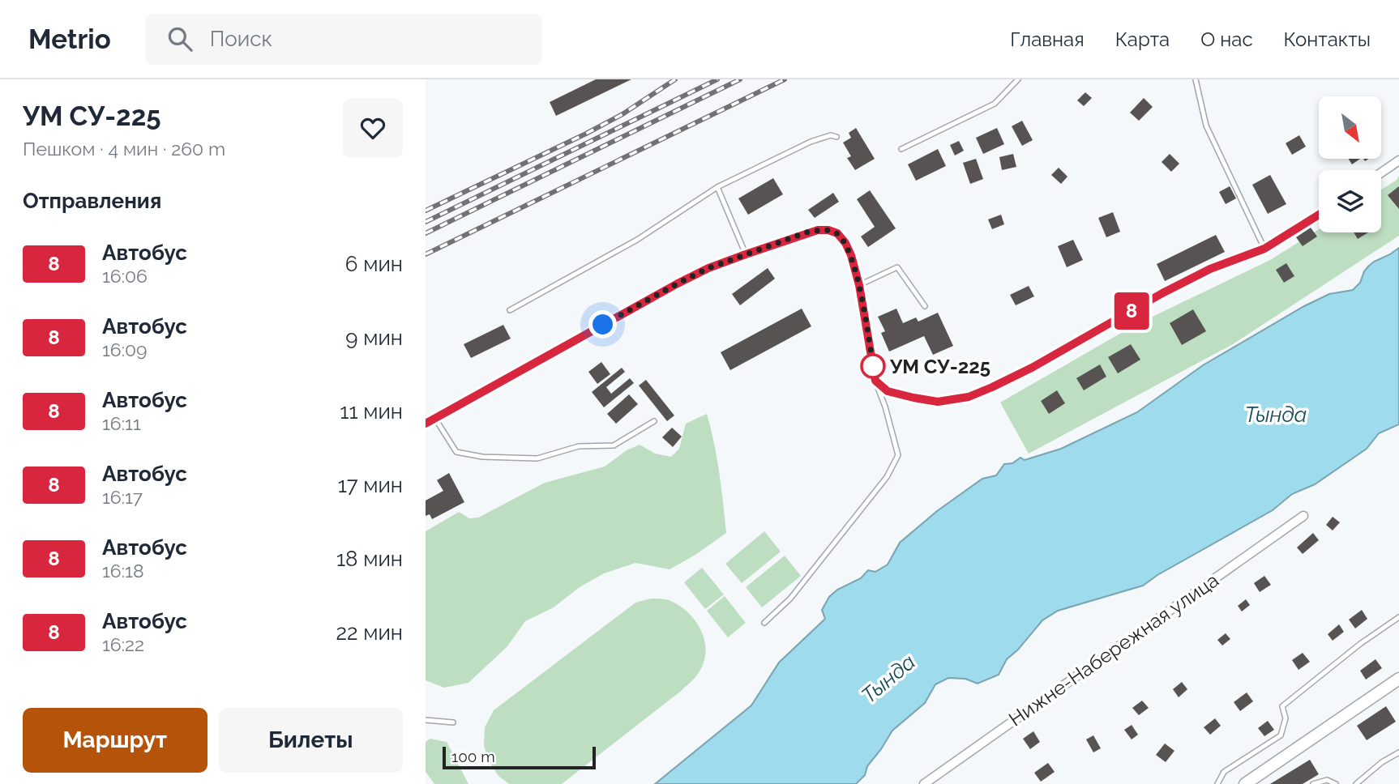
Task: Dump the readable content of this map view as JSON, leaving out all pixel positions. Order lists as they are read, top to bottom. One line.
{"streets":{"street":["Нижне-Набережная улица"]},"water":["Тында"],"places":["УМ СУ-225"],"lines":["bus line 8"],"scale_bar":"100 m","north":"bottom right","page":{"header":"Metrio","search":"Поиск","nav":["Главная","Карта","О нас","Контакты"],"heading":[["УМ СУ-225","Пешком · 4 мин · 260 m"],"Отправления"],"on_map":"8","list":[{"mark":"8","name":"Автобус","note":"16:06","value":"6 мин"},{"mark":"8","name":"Автобус","note":"16:09","value":"9 мин"},{"mark":"8","name":"Автобус","note":"16:11","value":"11 мин"},{"mark":"8","name":"Автобус","note":"16:17","value":"17 мин"},{"mark":"8","name":"Автобус","note":"16:18","value":"18 мин"},{"mark":"8","name":"Автобус","note":"16:22","value":"22 мин"}],"buttons":["Маршрут","Билеты"],"scale":"100 m"}}
